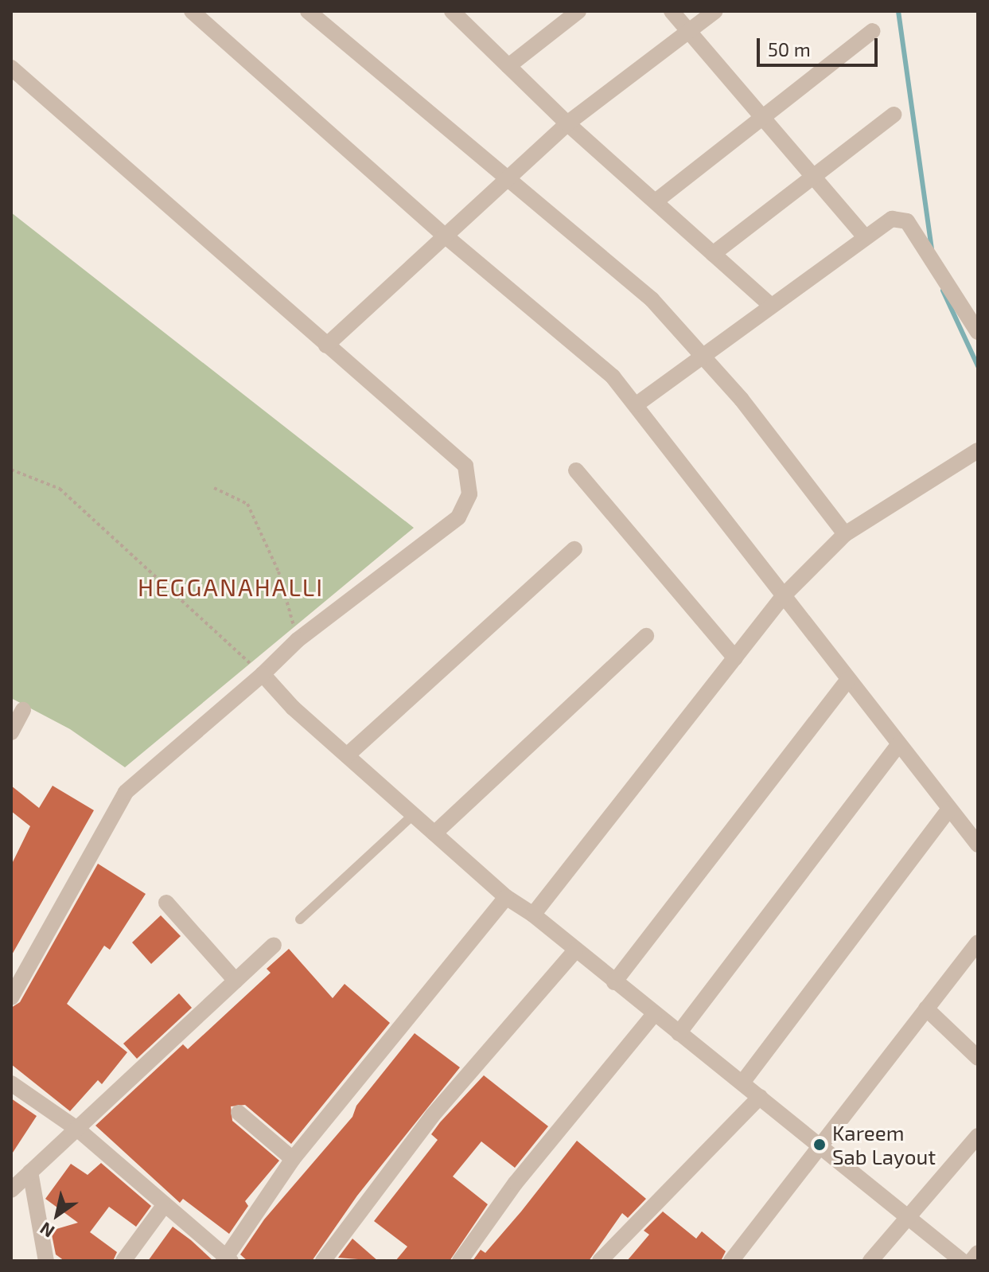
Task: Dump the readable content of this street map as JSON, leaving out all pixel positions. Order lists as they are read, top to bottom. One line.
{"districts":["HEGGANAHALLI"],"places":["Kareem Sab Layout"],"scale_bar":"50 m","north":"bottom left"}
